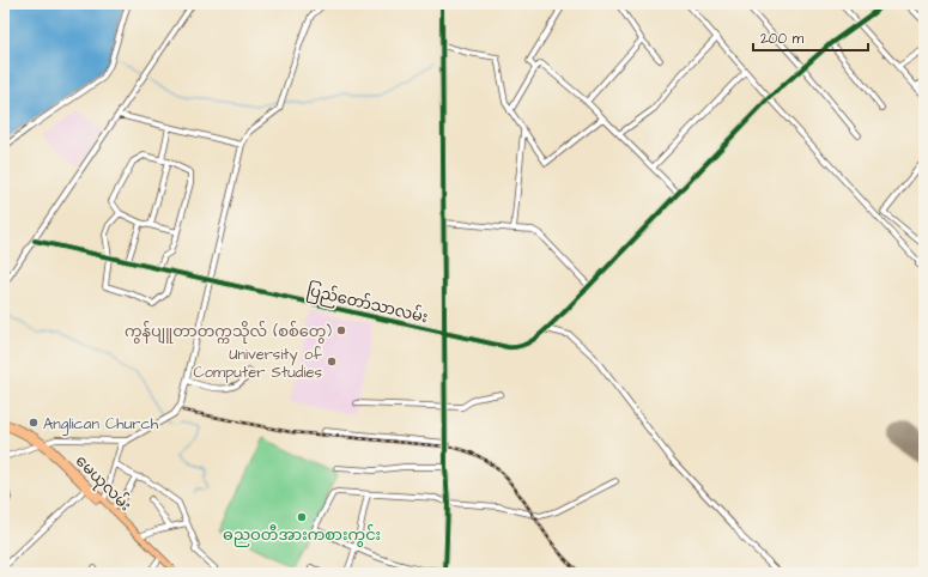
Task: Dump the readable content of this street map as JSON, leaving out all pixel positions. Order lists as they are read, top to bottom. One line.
{"streets":{"main road":["မေယုလမ်း"],"street":["ပြည်တော်သာလမ်း"]},"places":["ကွန်ပျူတာတက္ကသိုလ် (စစ်တွေ)","University of Computer Studies","Anglican Church","ဓညဝတီအားကစားကွင်း"],"scale_bar":"200 m"}
